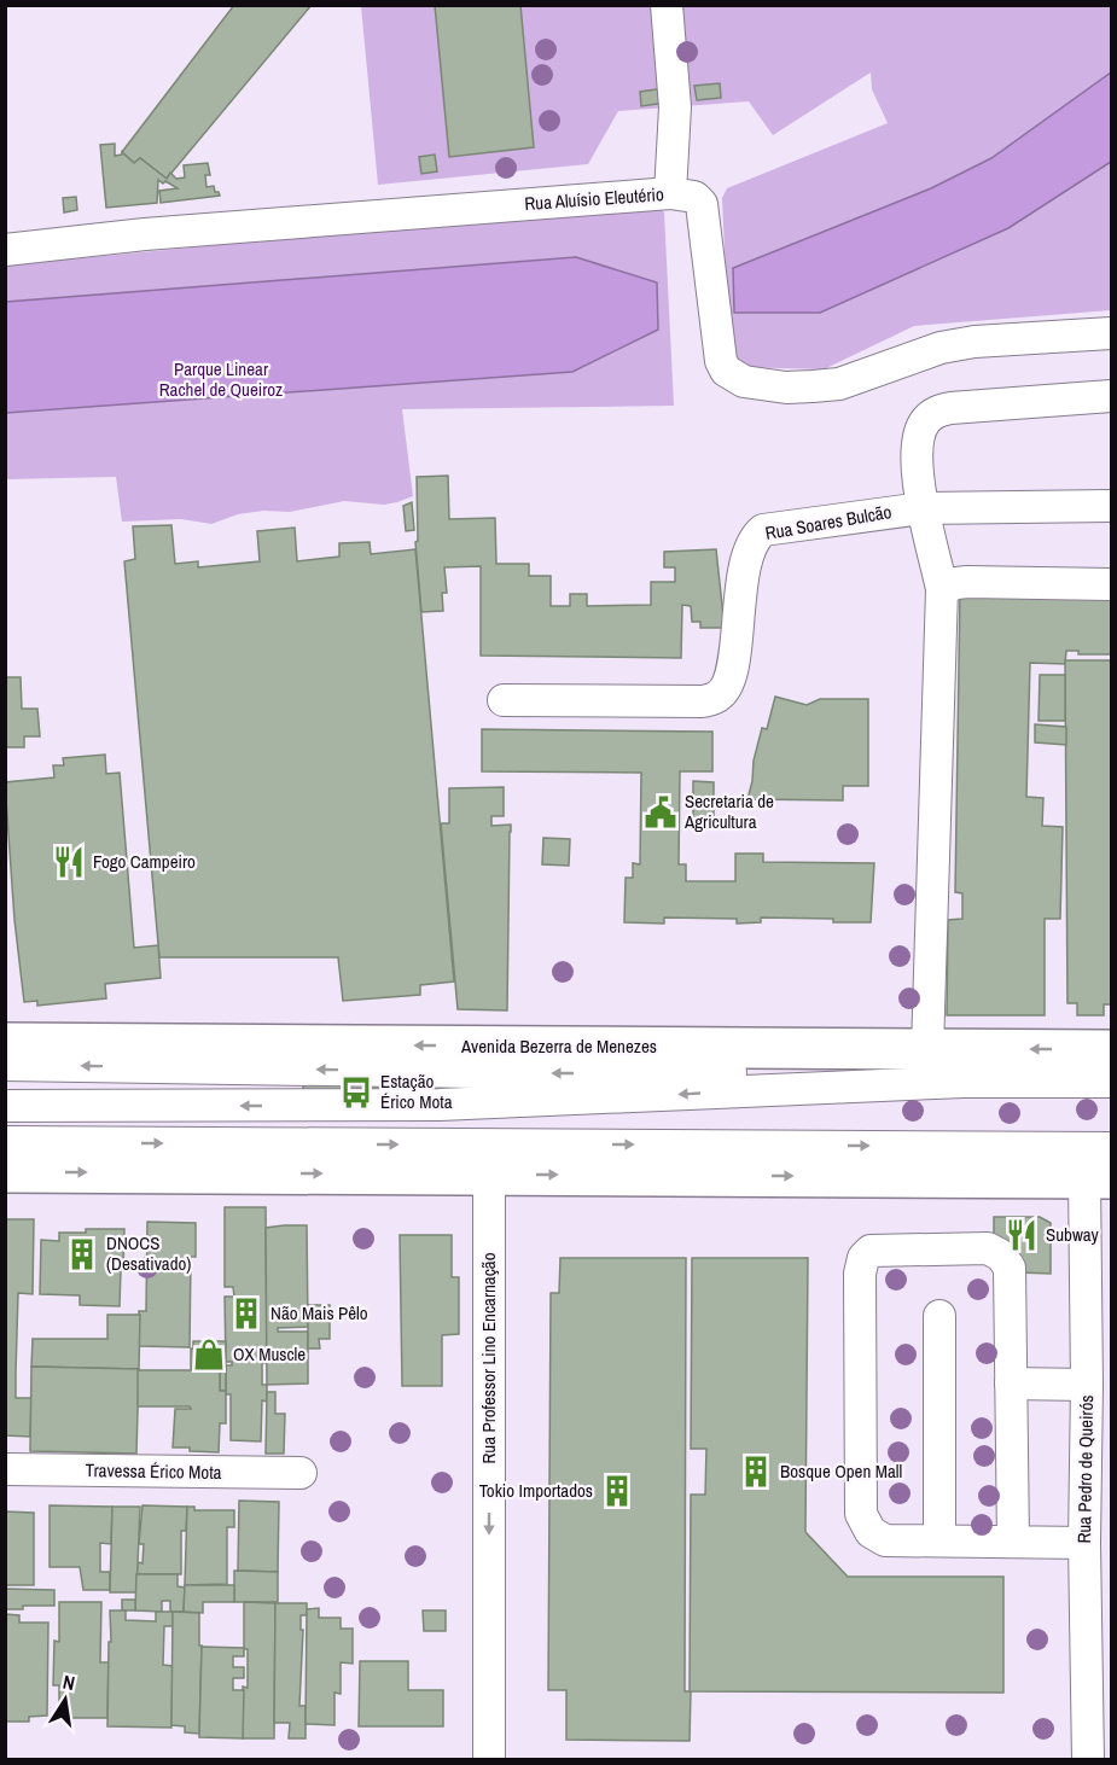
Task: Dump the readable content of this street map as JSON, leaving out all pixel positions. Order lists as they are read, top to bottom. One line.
{"streets":{"main road":["Avenida Bezerra de Menezes"],"street":["Rua Aluísio Eleutério","Rua Soares Bulcão","Rua Professor Lino Encarnação","Rua Pedro de Queirós","Travessa Érico Mota"]},"one_way":["Rua Professor Lino Encarnação"],"parks":["Parque Linear Rachel de Queiroz"],"places":{"public building":["Secretaria de Agricultura"],"restaurant":["Fogo Campeiro","Subway"],"bus stop":["Estação Érico Mota"],"building":["DNOCS (Desativado)","Não Mais Pêlo","Bosque Open Mall","Tokio Importados"],"shop":["OX Muscle"]},"north":"top"}
